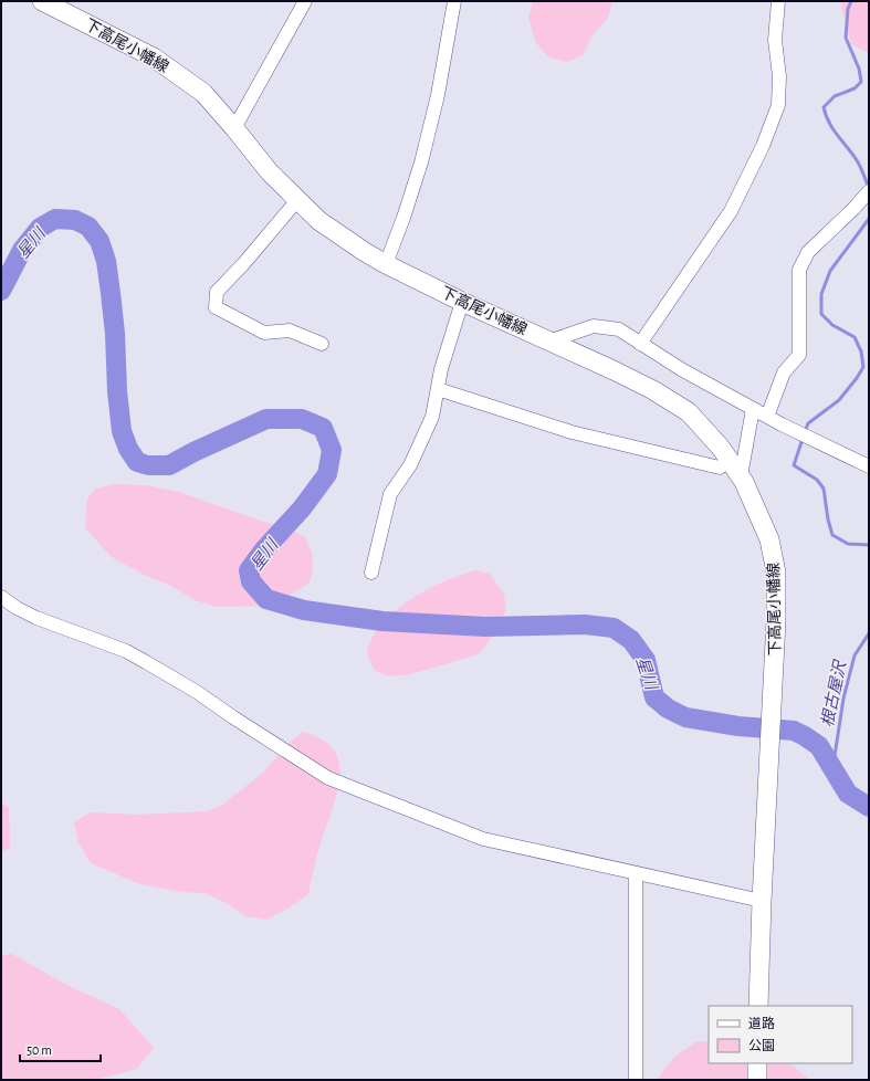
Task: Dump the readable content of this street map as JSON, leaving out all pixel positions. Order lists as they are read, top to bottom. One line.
{"streets":{"main road":["下高尾小幡線"]},"water":["星川","根古屋沢"],"legend":["道路","公園"],"scale_bar":"50 m"}
